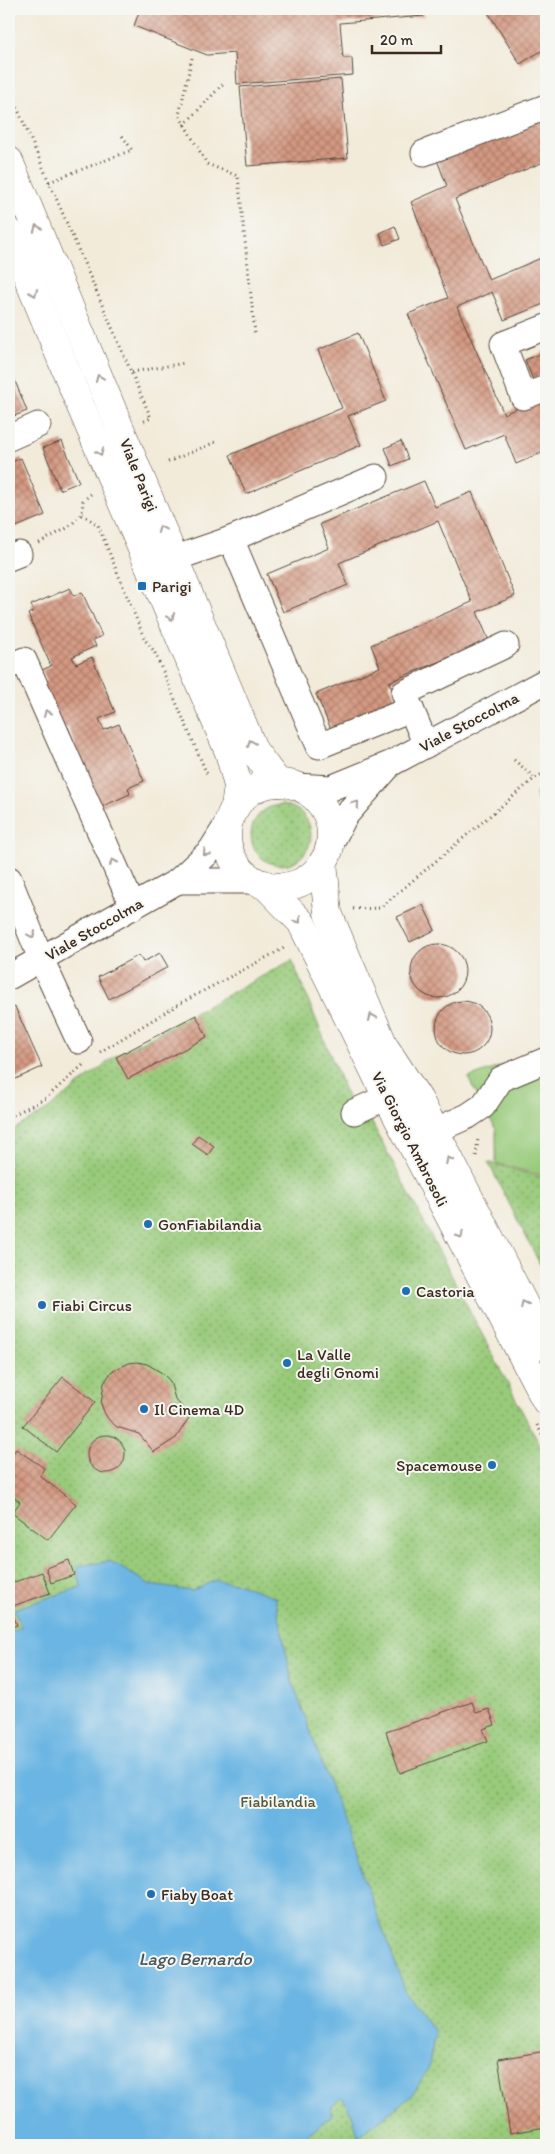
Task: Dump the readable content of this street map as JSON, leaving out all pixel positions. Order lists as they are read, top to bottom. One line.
{"streets":{"main road":["Viale Parigi","Via Giorgio Ambrosoli"],"street":["Viale Stoccolma"]},"crossings":[["Viale Parigi","Viale Stoccolma"],["Viale Parigi","Via Giorgio Ambrosoli"],["Viale Stoccolma","Via Giorgio Ambrosoli"]],"water":["Lago Bernardo"],"parks":["Fiabilandia"],"places":{"transit":["Parigi"],"other":["GonFiabilandia","Castoria","Fiabi Circus","La Valle degli Gnomi","Il Cinema 4D","Spacemouse","Fiaby Boat"]},"scale_bar":"20 m"}
